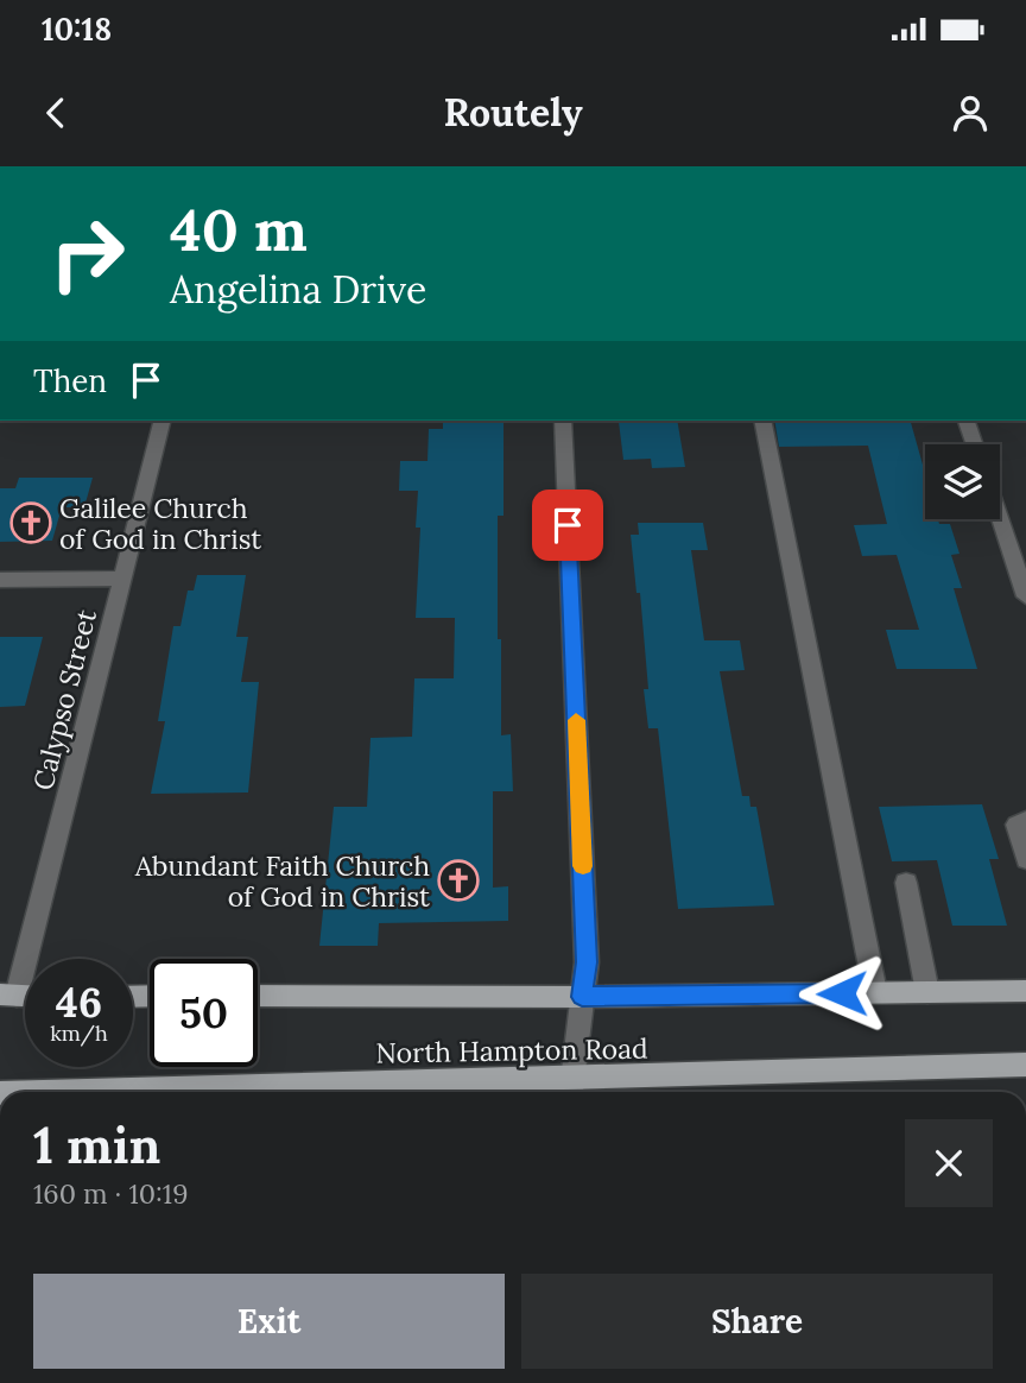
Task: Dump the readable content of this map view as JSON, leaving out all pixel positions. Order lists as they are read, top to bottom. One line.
{"streets":{"main road":["North Hampton Road"],"street":["Calypso Street"]},"places":{"church":["Galilee Church of God in Christ","Abundant Faith Church of God in Christ"]},"page":{"status":"10:18","header":"Routely","turn":["40 m","Angelina Drive"],"then":"Then","speed":"46 km/h","limit":"50","heading":["1 min","160 m · 10:19"],"buttons":["Exit","Share"]}}
